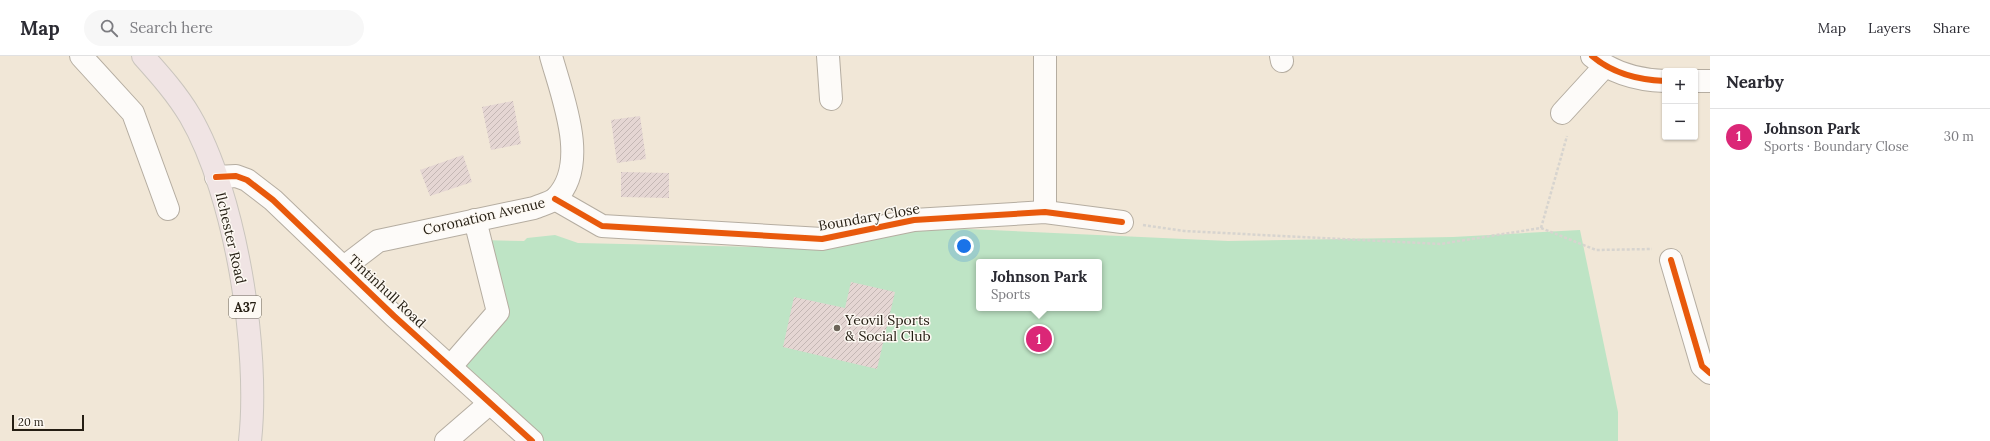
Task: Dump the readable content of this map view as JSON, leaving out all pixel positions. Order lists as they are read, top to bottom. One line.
{"streets":{"highway":["Ilchester Road","A37"],"street":["Coronation Avenue","Boundary Close","Tintinhull Road"]},"crossings":[["Coronation Avenue","Boundary Close"],["Coronation Avenue","Tintinhull Road"],["Ilchester Road","Tintinhull Road"]],"places":["Yeovil Sports & Social Club"],"scale_bar":"20 m","page":{"header":"Map","search":"Search here","nav":["Map","Layers","Share"],"heading":"Nearby","map_buttons":["+","−"],"list":[{"mark":"1","name":"Johnson Park","note":"Sports · Boundary Close","value":"30 m"}],"popup":["Johnson Park","Sports"],"pins":"1","scale":"20 m"}}
